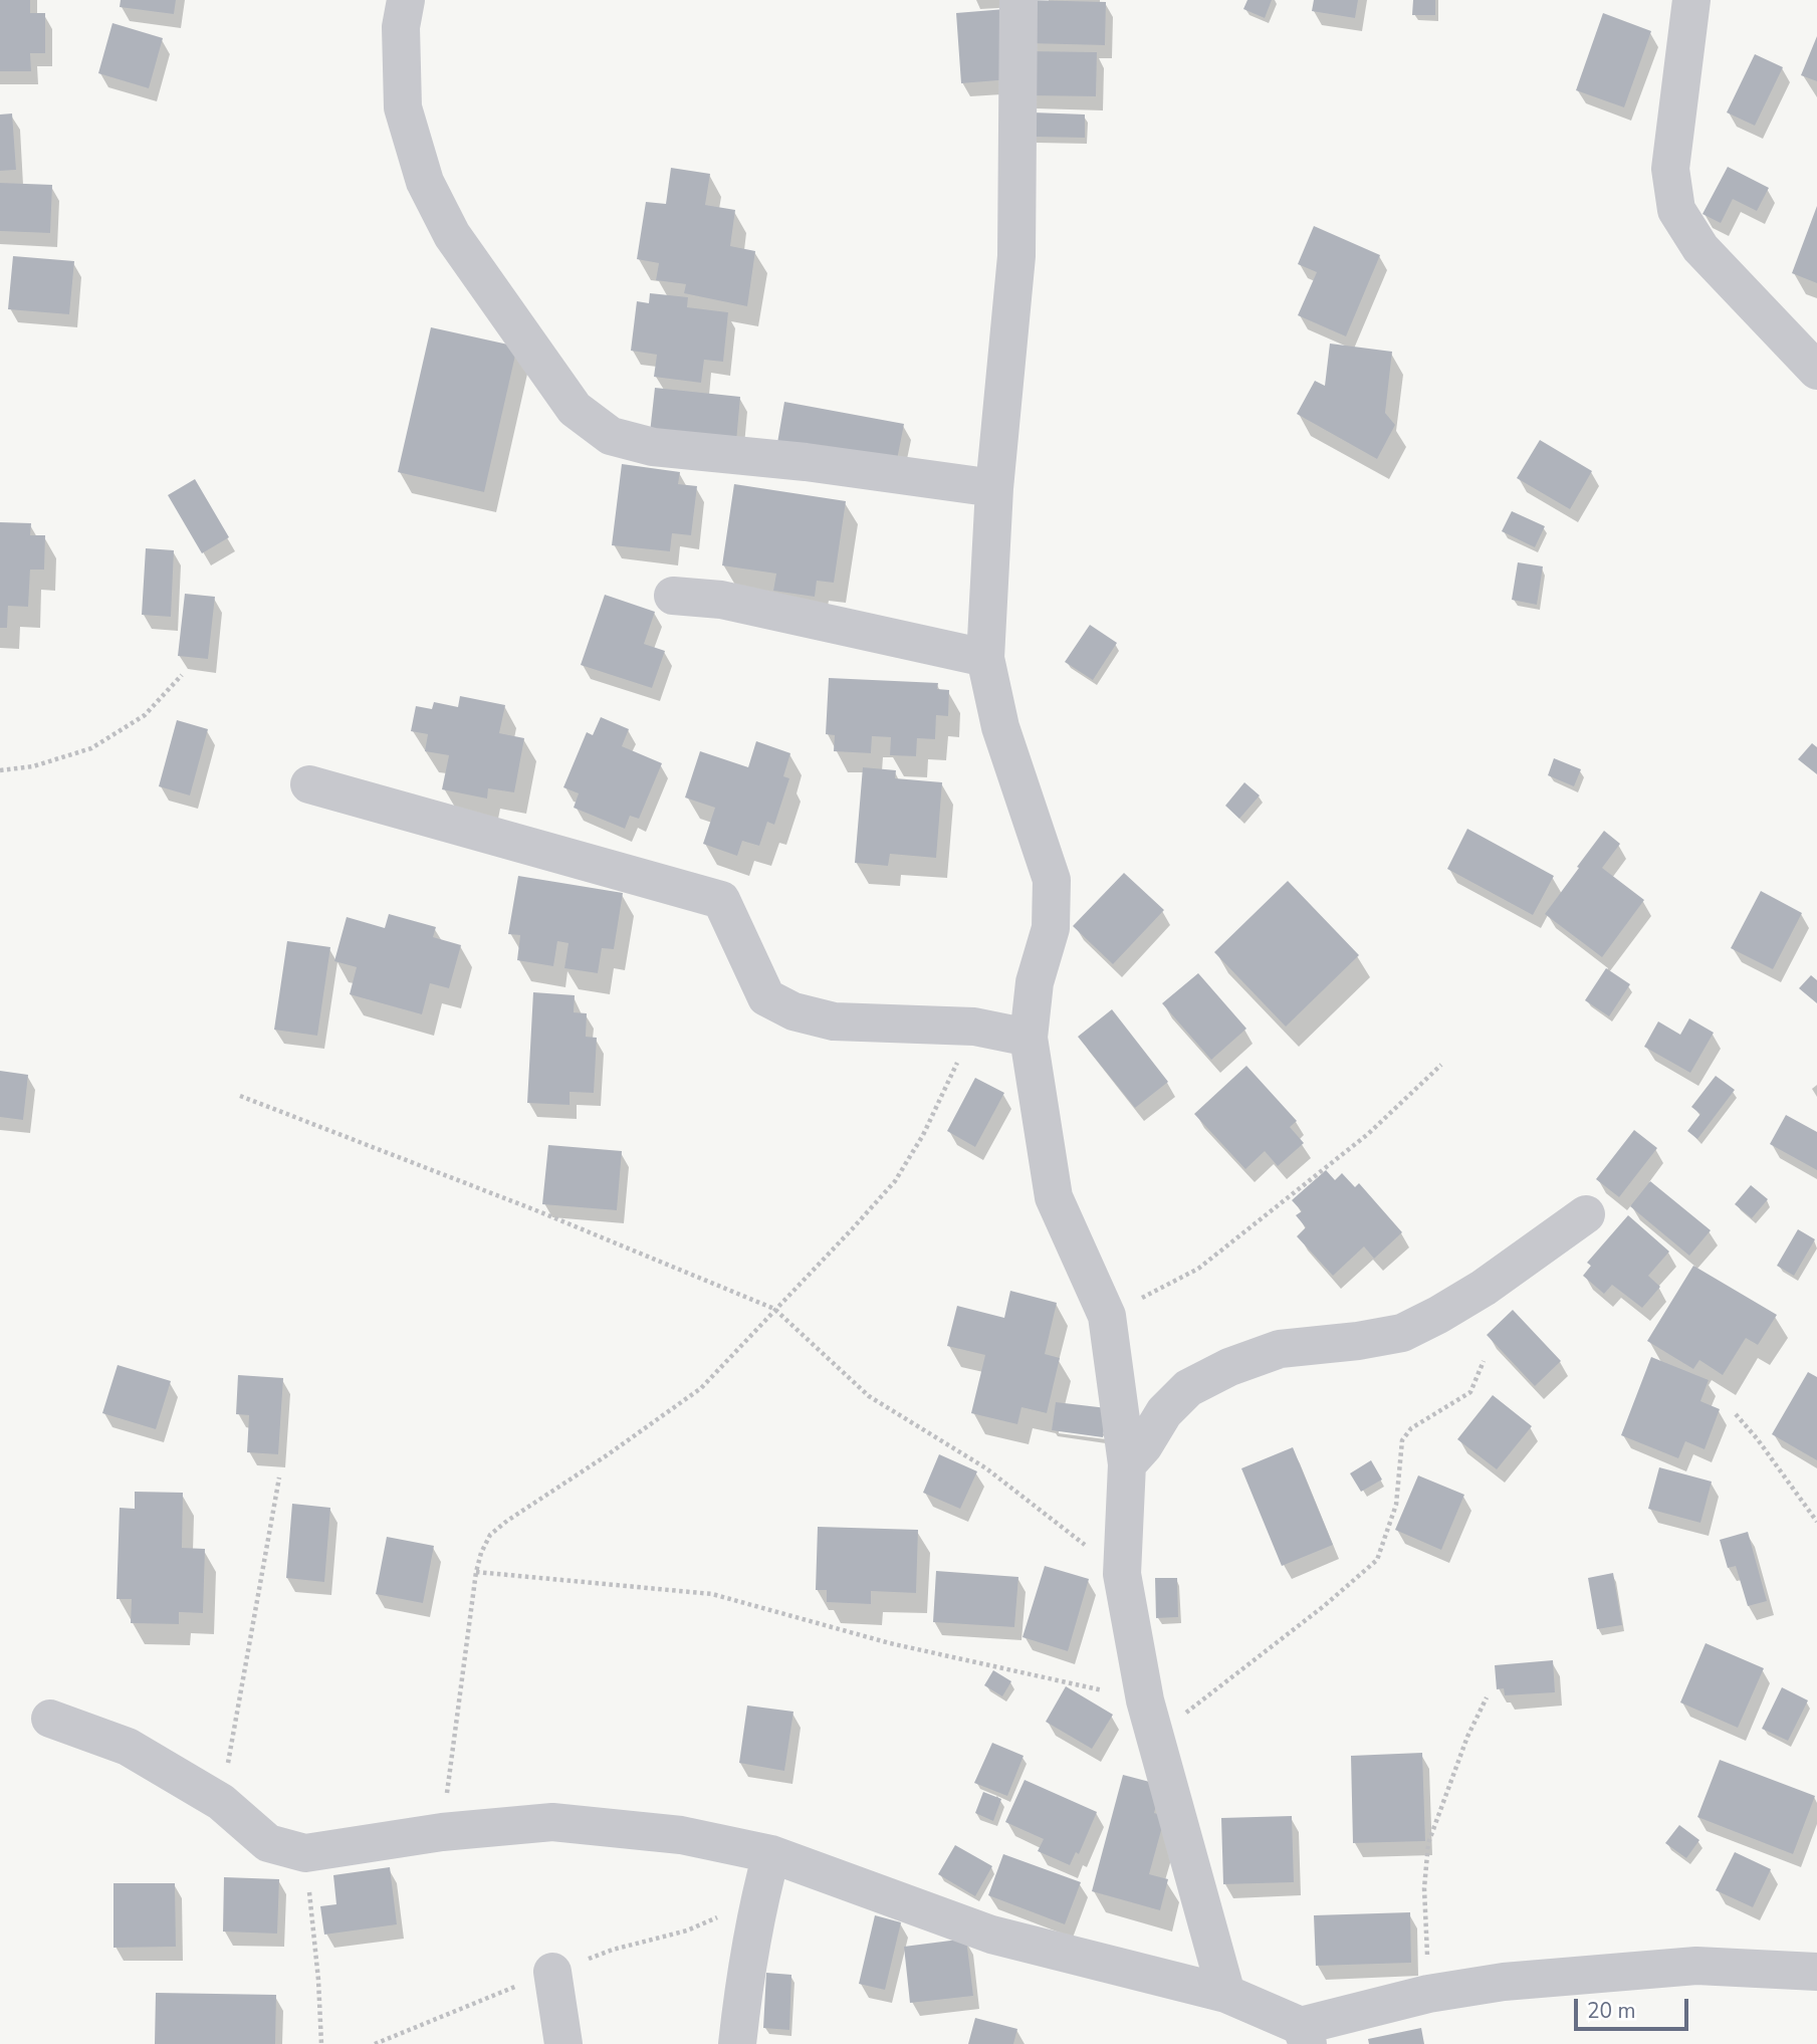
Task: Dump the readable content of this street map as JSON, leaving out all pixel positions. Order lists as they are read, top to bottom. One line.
{"scale_bar":"20 m"}
